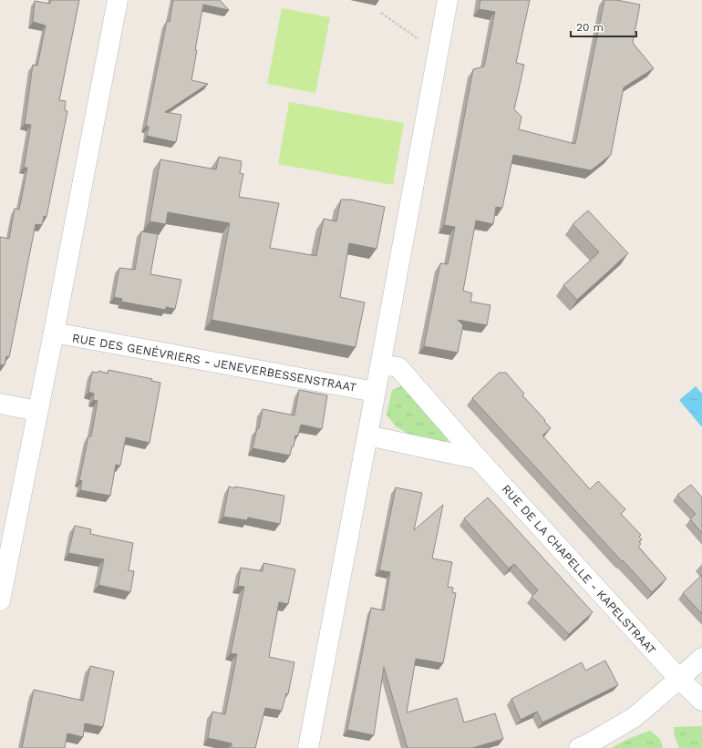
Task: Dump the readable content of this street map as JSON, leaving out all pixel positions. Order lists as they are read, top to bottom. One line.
{"streets":{"street":["RUE DES GENÉVRIERS - JENEVERBESSENSTRAAT","RUE DE LA CHAPELLE - KAPELSTRAAT"]},"scale_bar":"20 m"}
